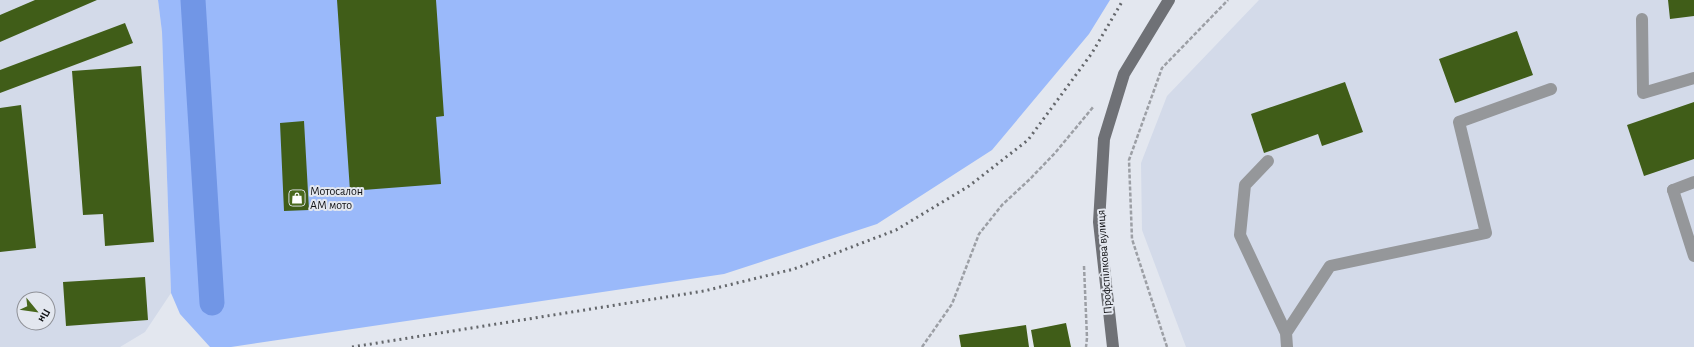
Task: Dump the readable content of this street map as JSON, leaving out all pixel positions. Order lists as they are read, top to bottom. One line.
{"streets":{"street":["Профспілкова вулиця"]},"places":{"shop":["Мотосалон АМ мото"]},"north":"bottom right"}
